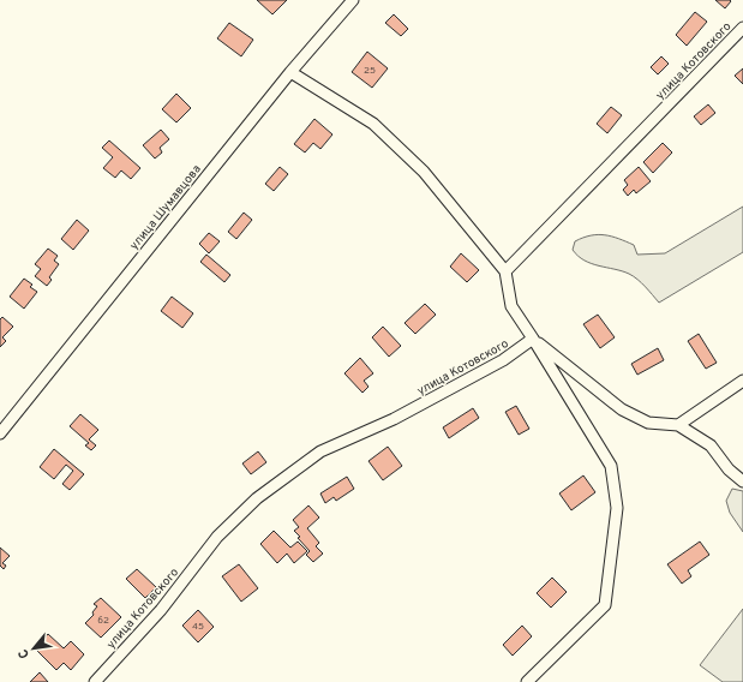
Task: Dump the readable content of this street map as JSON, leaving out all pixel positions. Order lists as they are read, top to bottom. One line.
{"streets":{"street":["улица Котовского","улица Шумавцова"]},"house_numbers":["25","62","45"],"north":"bottom left"}
